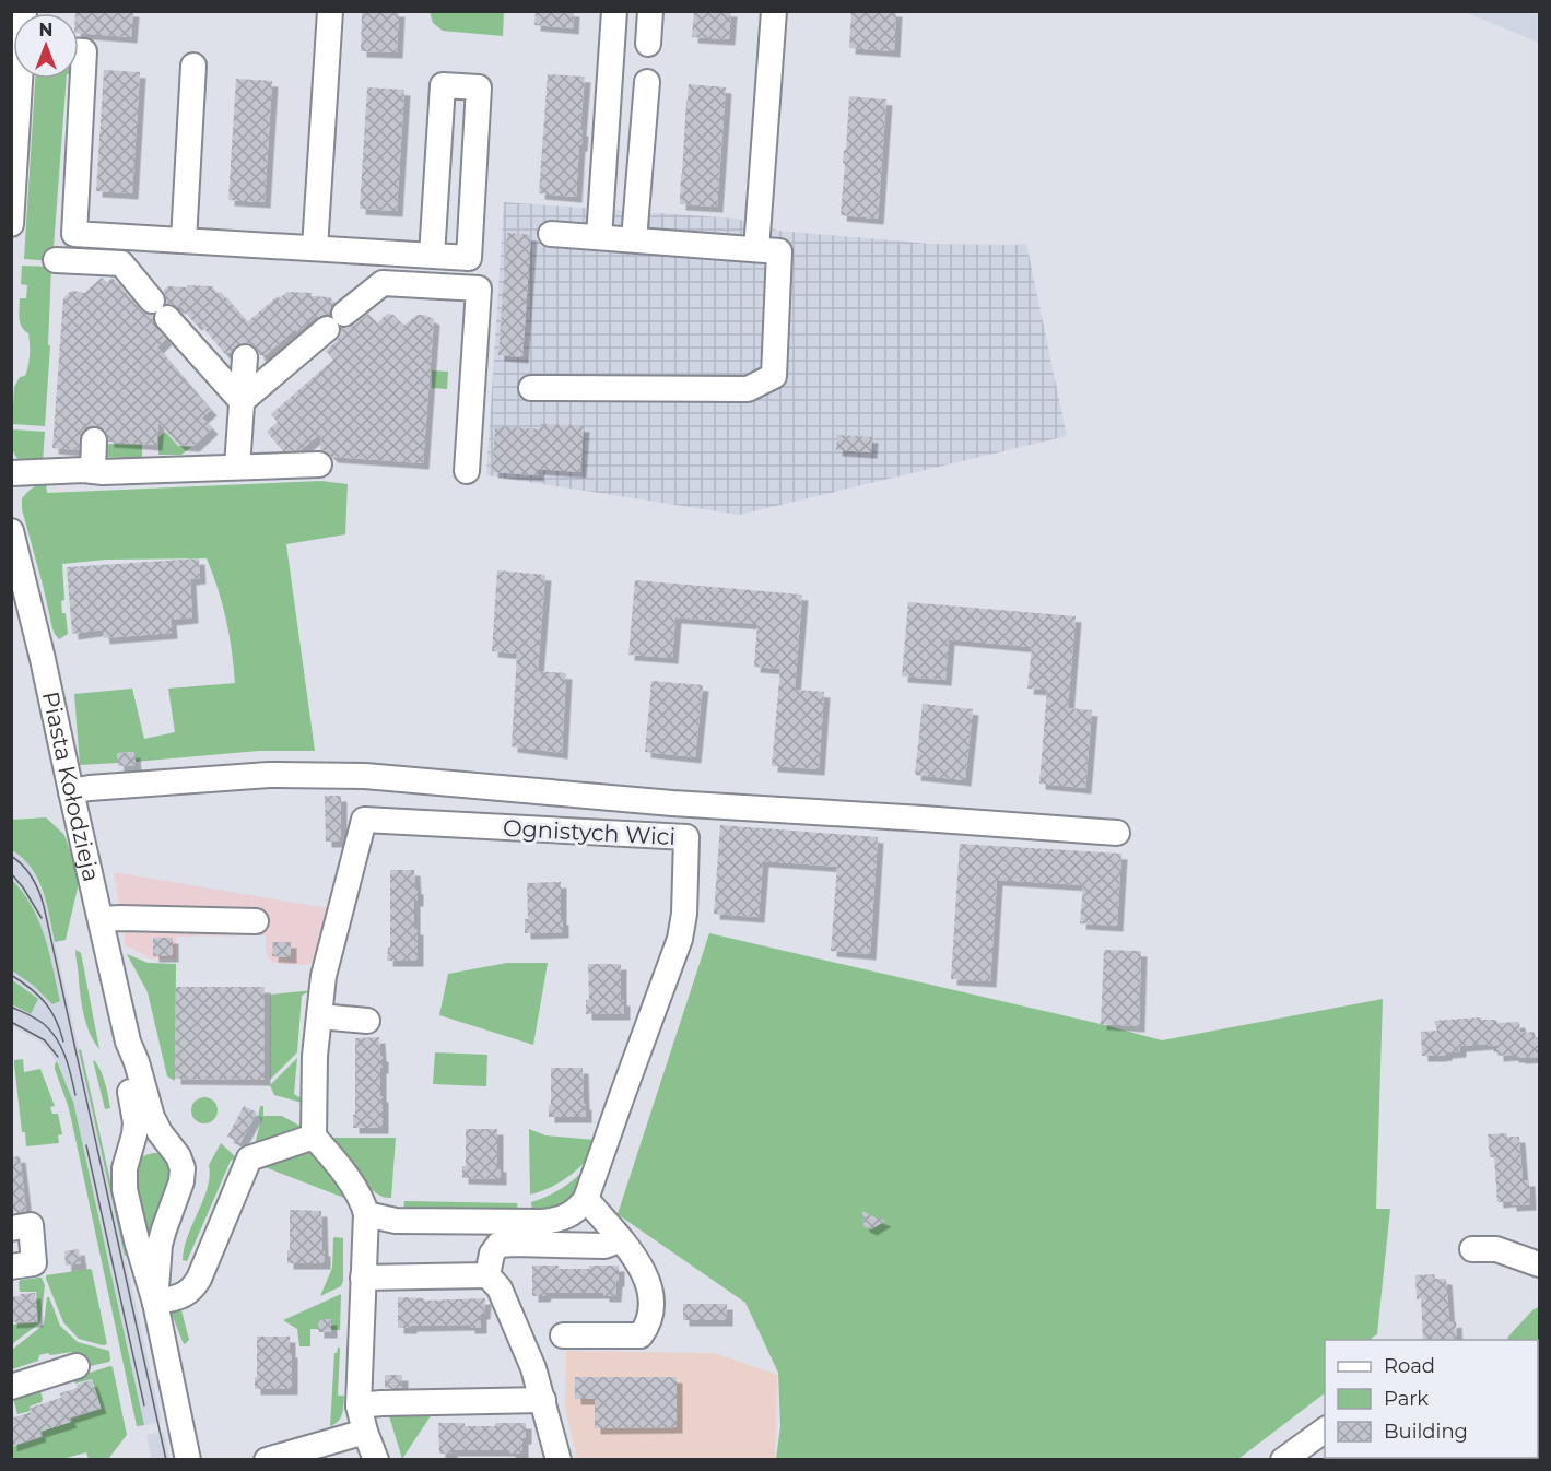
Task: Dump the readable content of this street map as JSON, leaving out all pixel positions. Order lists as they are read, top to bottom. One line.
{"streets":{"street":["Piasta Kołodzieja","Ognistych Wici"]},"legend":["Road","Park","Building"],"north":"top"}
